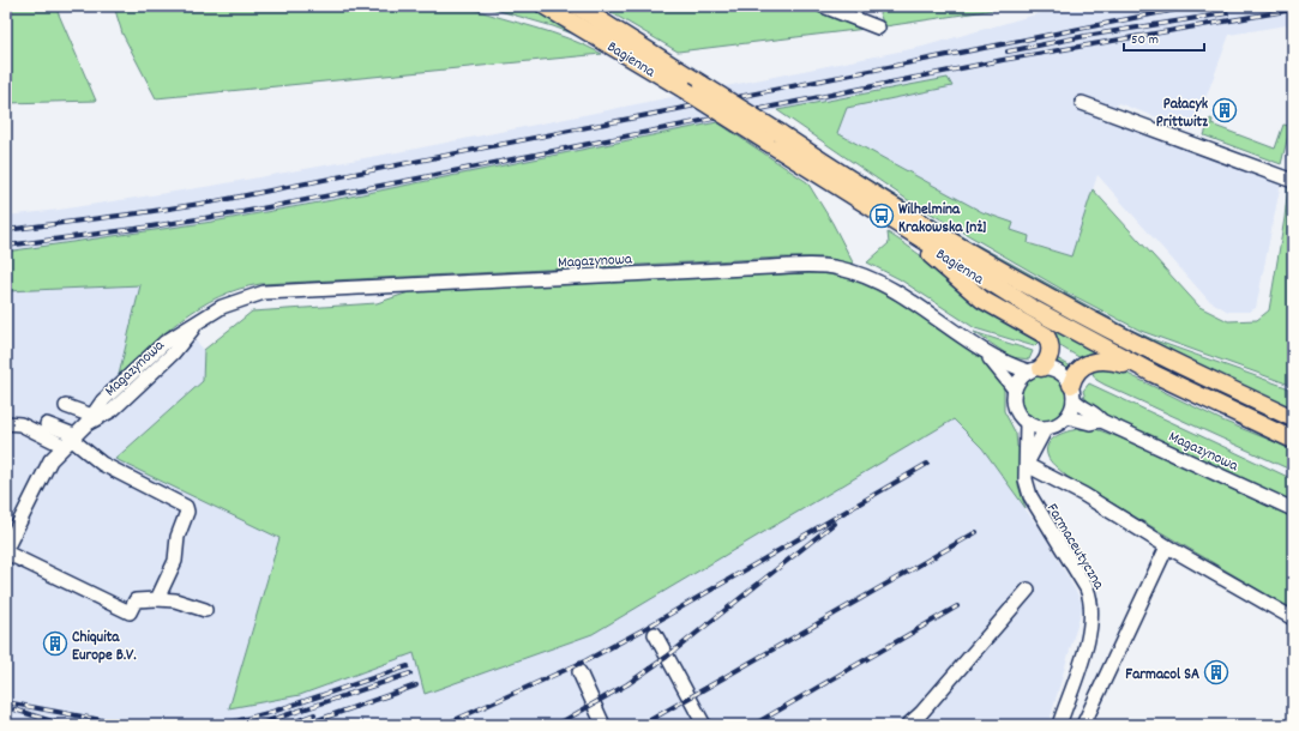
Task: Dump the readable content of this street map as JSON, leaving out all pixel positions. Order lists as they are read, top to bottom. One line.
{"streets":{"main road":["Bagienna"],"street":["Magazynowa","Farmaceutyczna"]},"crossings":[["Magazynowa","Farmaceutyczna"]],"places":{"building":["Pałacyk Prittwitz","Chiquita Europe B.V.","Farmacol SA"],"bus stop":["Wilhelmina Krakowska [nż]"]},"scale_bar":"50 m"}
